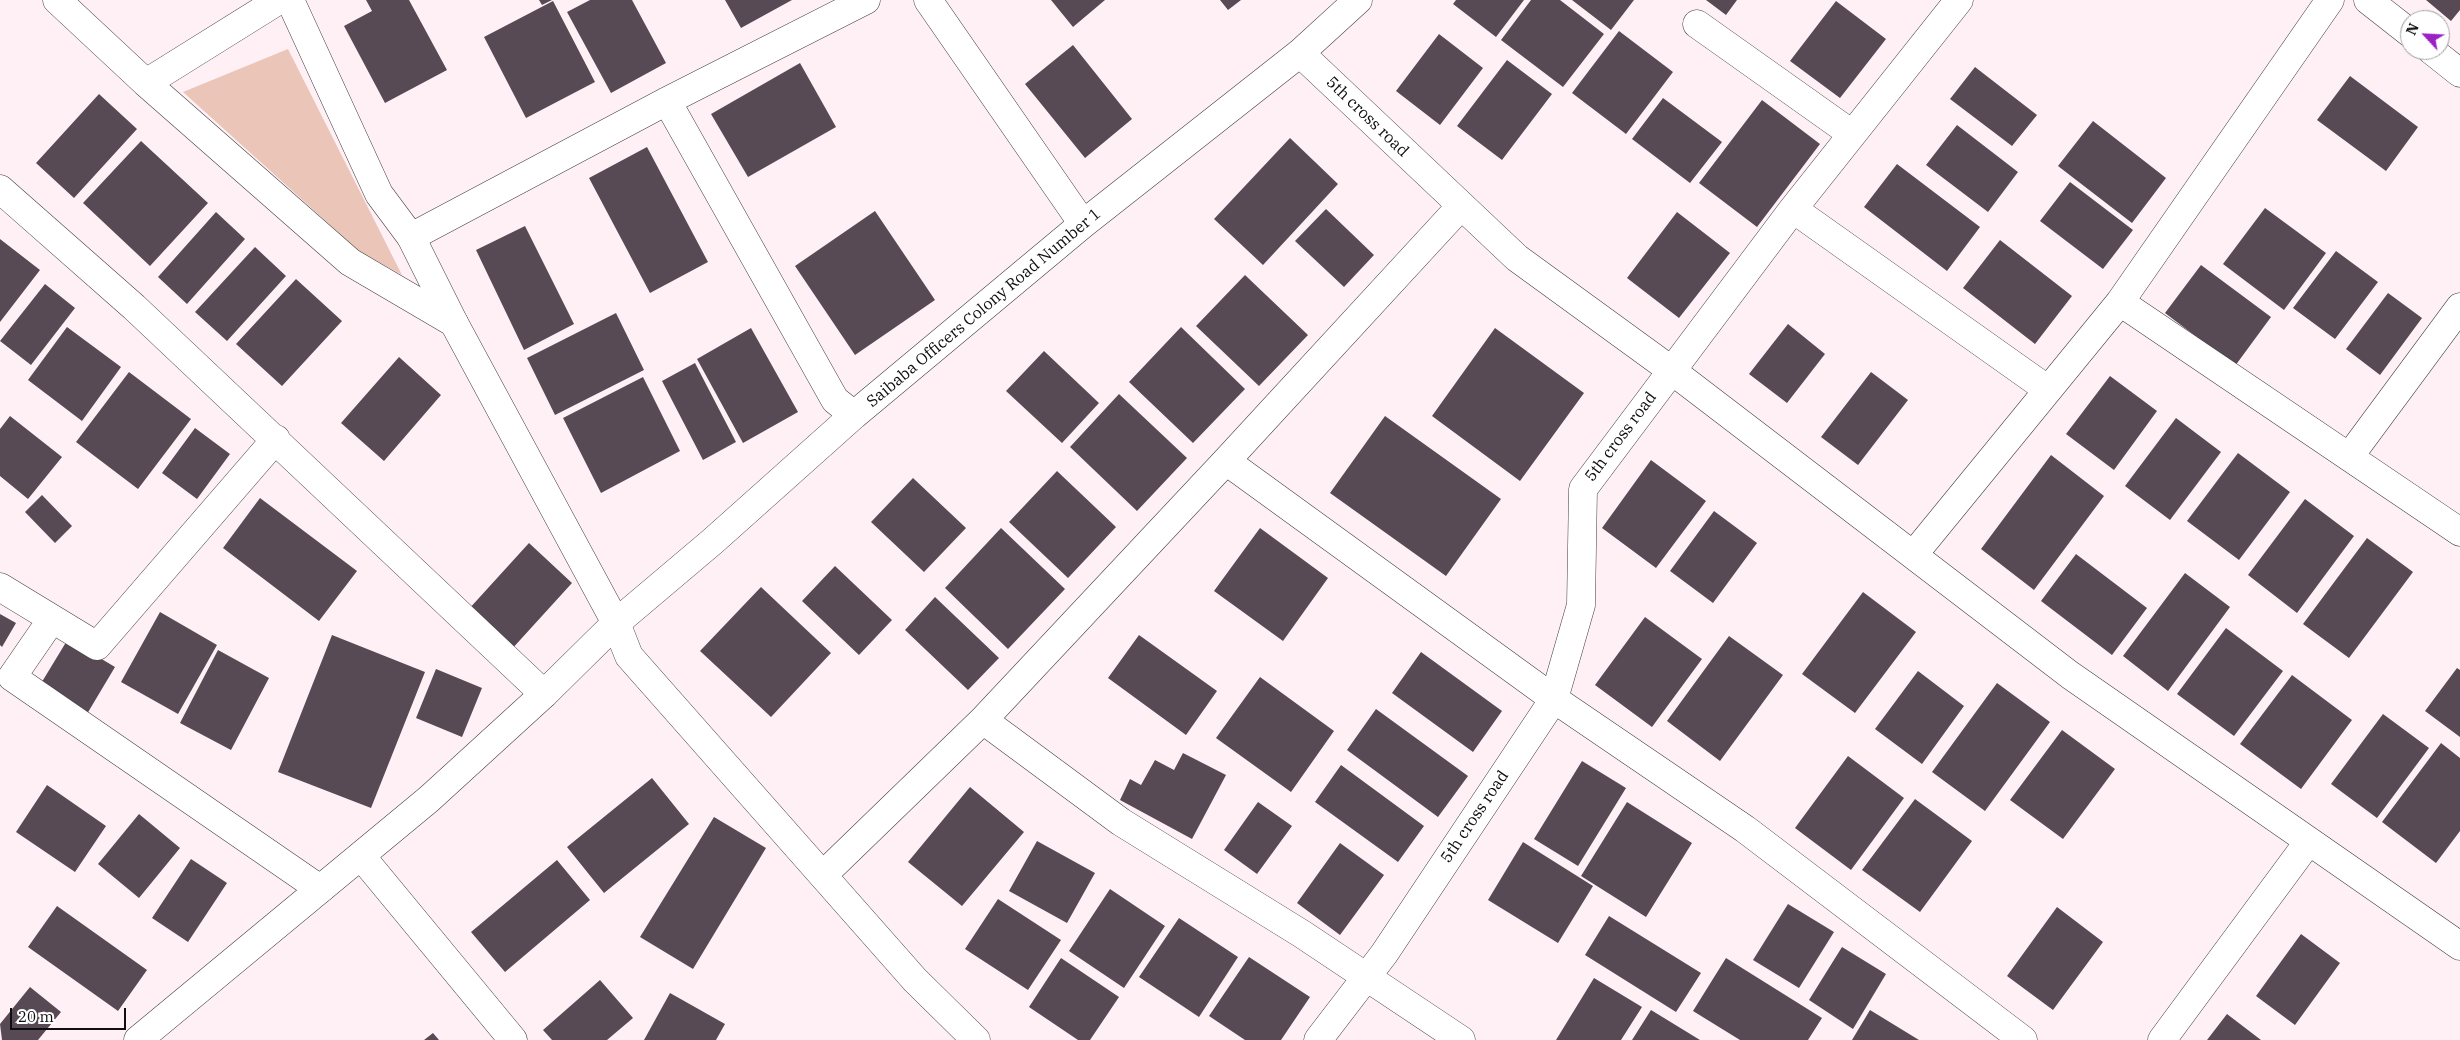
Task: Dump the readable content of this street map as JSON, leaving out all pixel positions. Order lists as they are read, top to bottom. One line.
{"streets":{"street":["5th cross road","Saibaba Officers Colony Road Number 1"]},"crossings":[["5th cross road","Saibaba Officers Colony Road Number 1"]],"scale_bar":"20 m","north":"top left"}
